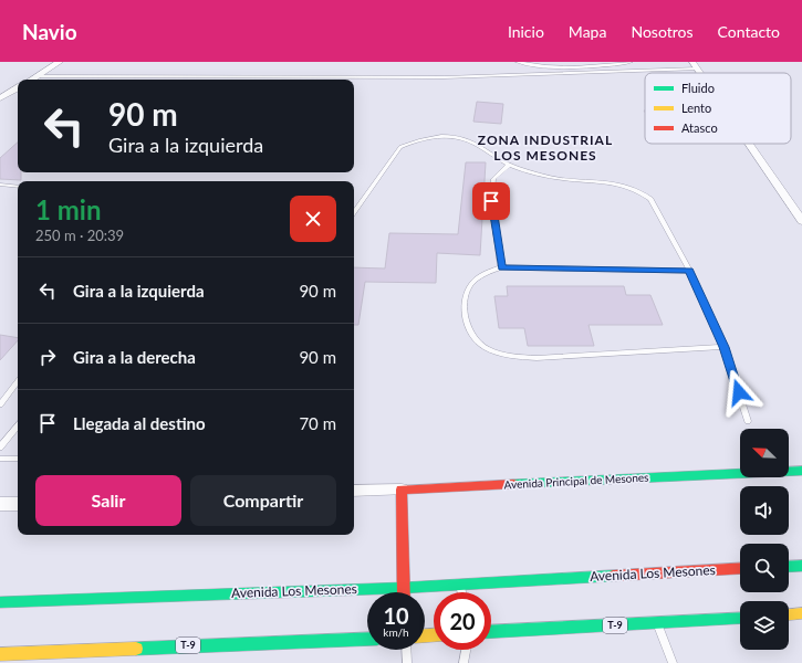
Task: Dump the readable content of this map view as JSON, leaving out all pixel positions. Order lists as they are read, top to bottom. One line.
{"streets":{"main road":["Avenida Principal de Mesones","Avenida Los Mesones","T-9"]},"districts":["ZONA INDUSTRIAL LOS MESONES"],"legend":["Fluido","Lento","Atasco"],"north":"top left","page":{"header":"Navio","nav":["Inicio","Mapa","Nosotros","Contacto"],"turn":["90 m","Gira a la izquierda"],"heading":["1 min","250 m · 20:39"],"list":[{"name":"Gira a la izquierda","value":"90 m"},{"name":"Gira a la derecha","value":"90 m"},{"name":"Llegada al destino","value":"70 m"}],"buttons":["Salir","Compartir"],"speed":"10 km/h","limit":"20"}}
